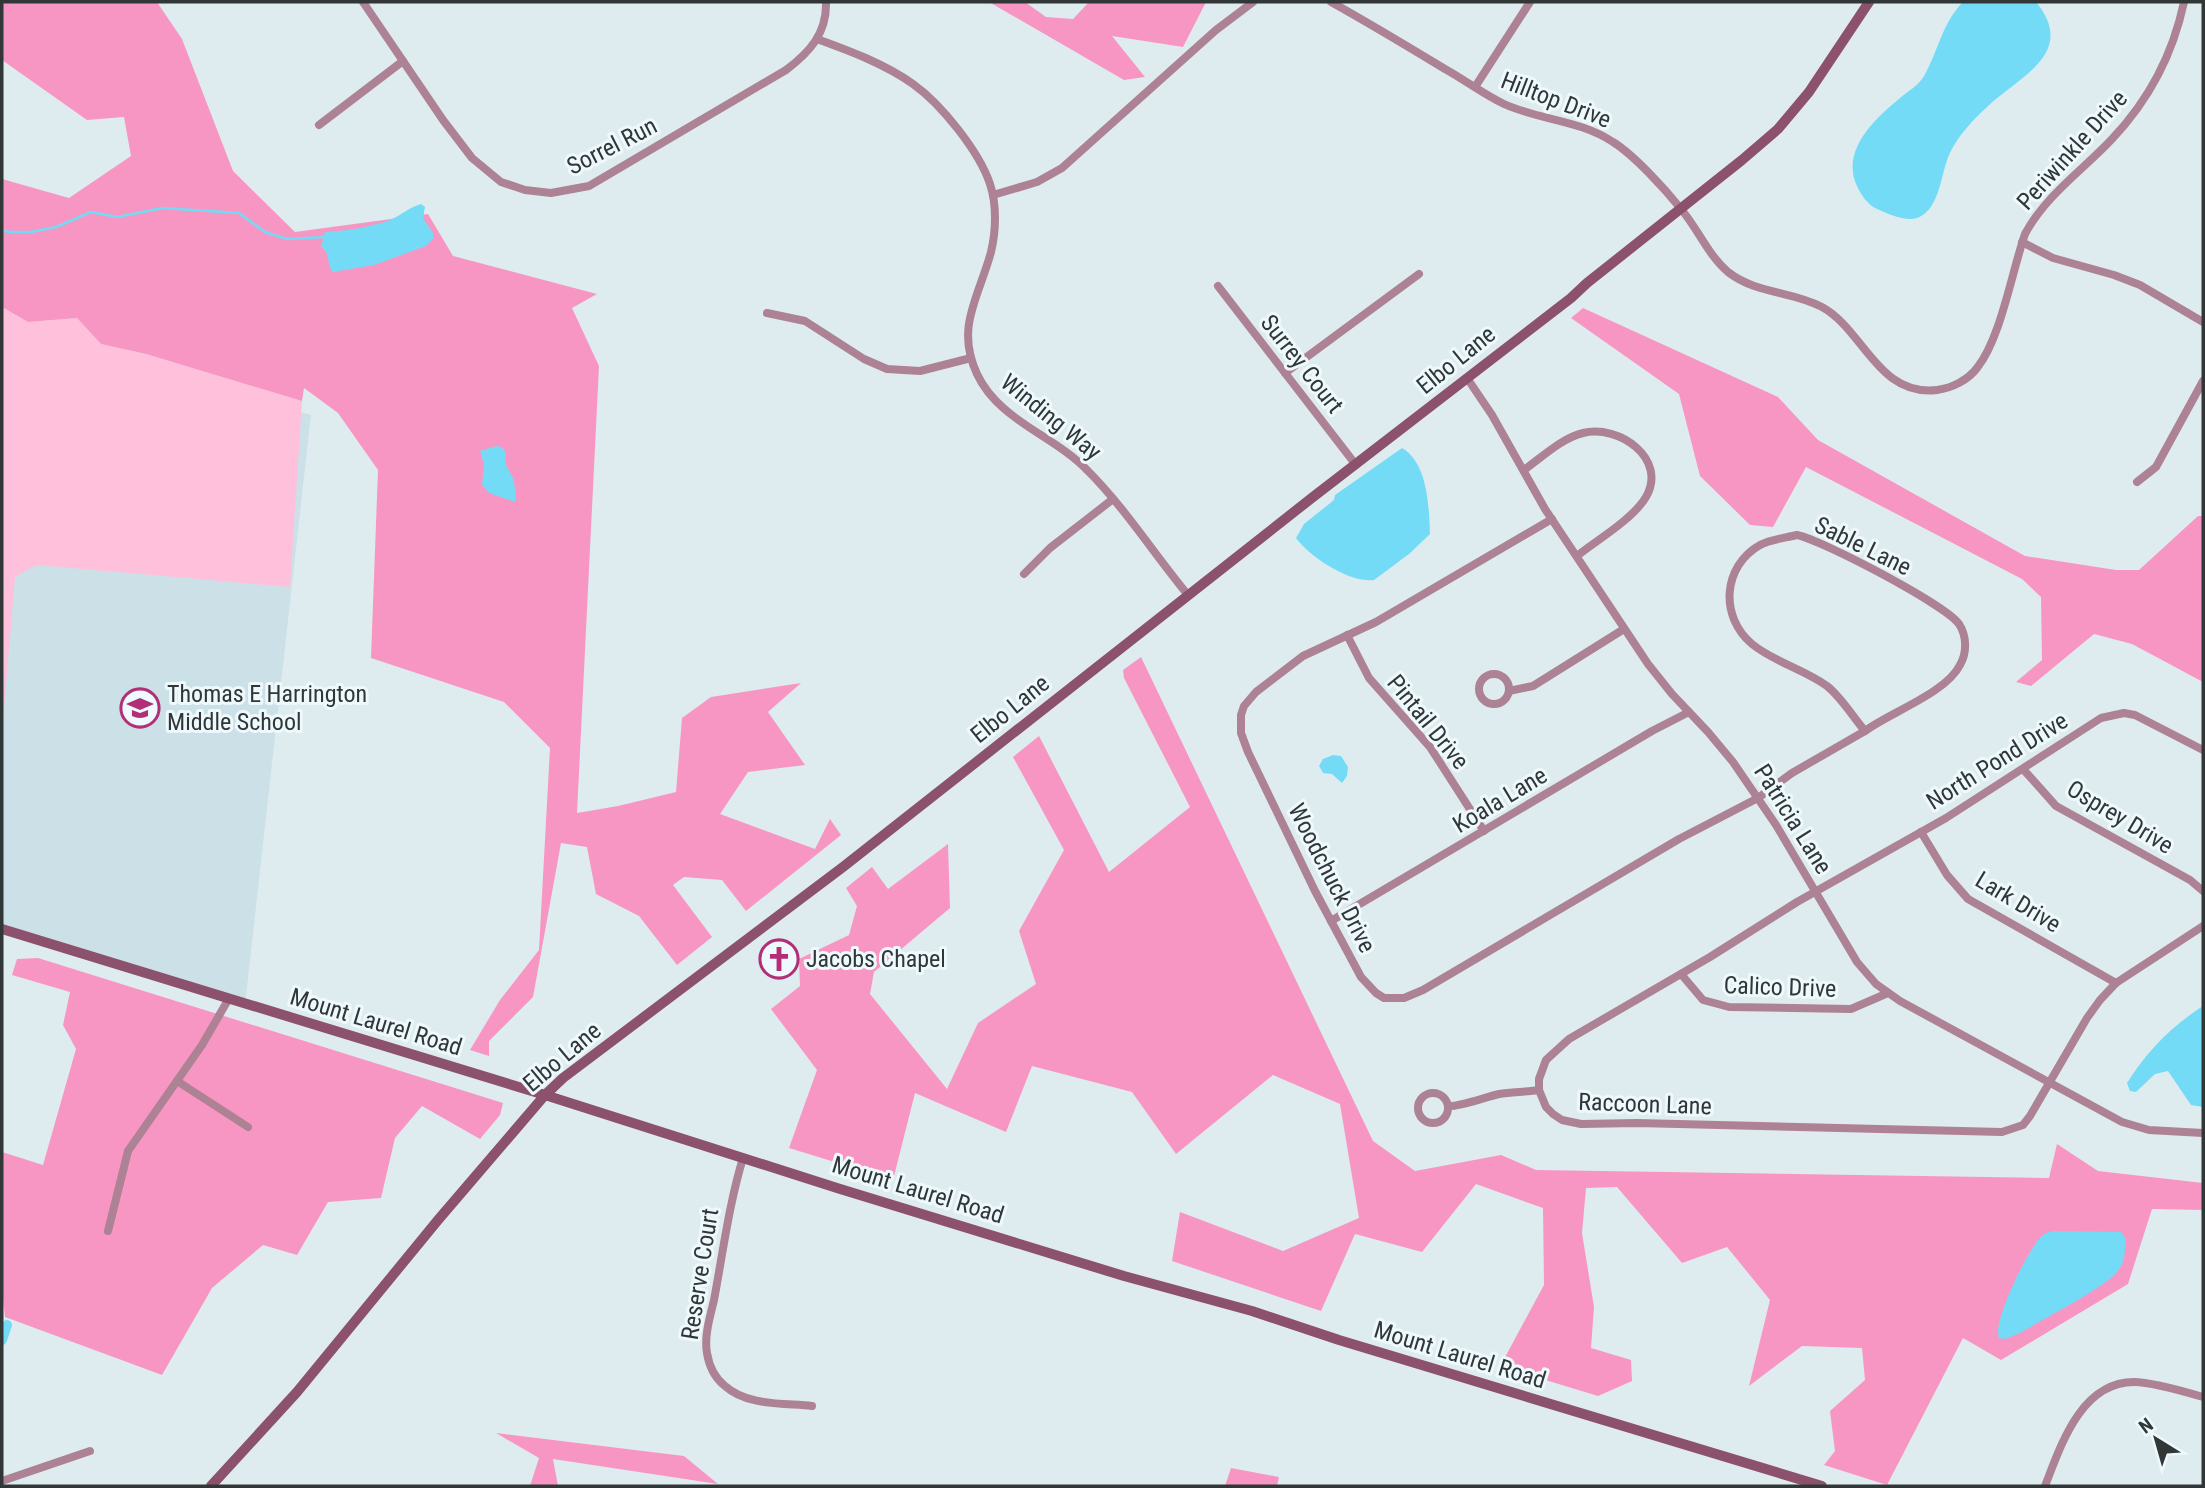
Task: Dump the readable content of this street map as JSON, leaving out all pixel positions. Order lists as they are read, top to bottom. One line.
{"streets":{"street":["Hilltop Drive","Sorrel Run","Periwinkle Drive","Elbo Lane","Surrey Court","Winding Way","Sable Lane","Pintail Drive","North Pond Drive","Koala Lane","Osprey Drive","Patricia Lane","Woodchuck Drive","Lark Drive","Calico Drive","Mount Laurel Road","Raccoon Lane","Reserve Court"]},"crossings":[["Hilltop Drive","Periwinkle Drive"],["Hilltop Drive","Elbo Lane"],["Sorrel Run","Winding Way"],["Periwinkle Drive","Elbo Lane"],["Elbo Lane","Surrey Court"],["Elbo Lane","Winding Way"],["Elbo Lane","Patricia Lane"],["Elbo Lane","Mount Laurel Road"],["Sable Lane","Patricia Lane"],["Sable Lane","Woodchuck Drive"],["Pintail Drive","Koala Lane"],["Pintail Drive","Woodchuck Drive"],["North Pond Drive","Osprey Drive"],["North Pond Drive","Patricia Lane"],["North Pond Drive","Lark Drive"],["Koala Lane","Patricia Lane"],["Koala Lane","Woodchuck Drive"],["Patricia Lane","Woodchuck Drive"],["Patricia Lane","Calico Drive"],["Patricia Lane","Raccoon Lane"],["Mount Laurel Road","Reserve Court"]],"places":{"school or university":["Thomas E Harrington Middle School"],"church":["Jacobs Chapel"]},"north":"top left"}
